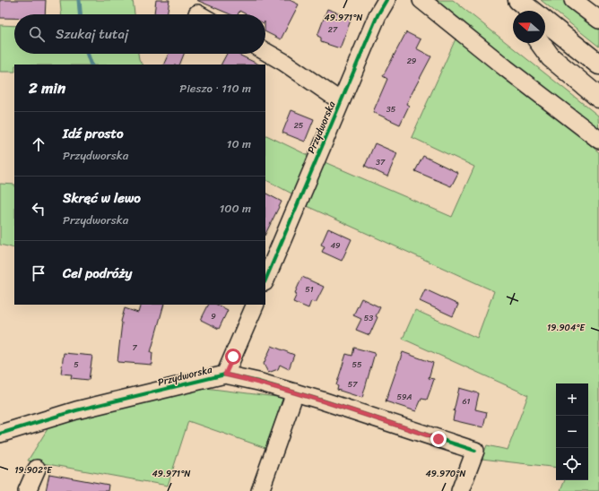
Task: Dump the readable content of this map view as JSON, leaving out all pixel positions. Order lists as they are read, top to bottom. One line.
{"streets":{"street":["Przydworska"]},"house_numbers":["27","29","35","25","37","49","51","9","53","7","5","55","57","59A","61"],"north":"left","page":{"search":"Szukaj tutaj","heading":["2 min","Pieszo · 110 m"],"list":[["Idź prosto","Przydworska","10 m"],["Skręć w lewo","Przydworska","100 m"],"Cel podróży"],"map_buttons":["+","−"]},"coordinates":["49.971°N","19.904°E","19.902°E","49.970°N"]}
